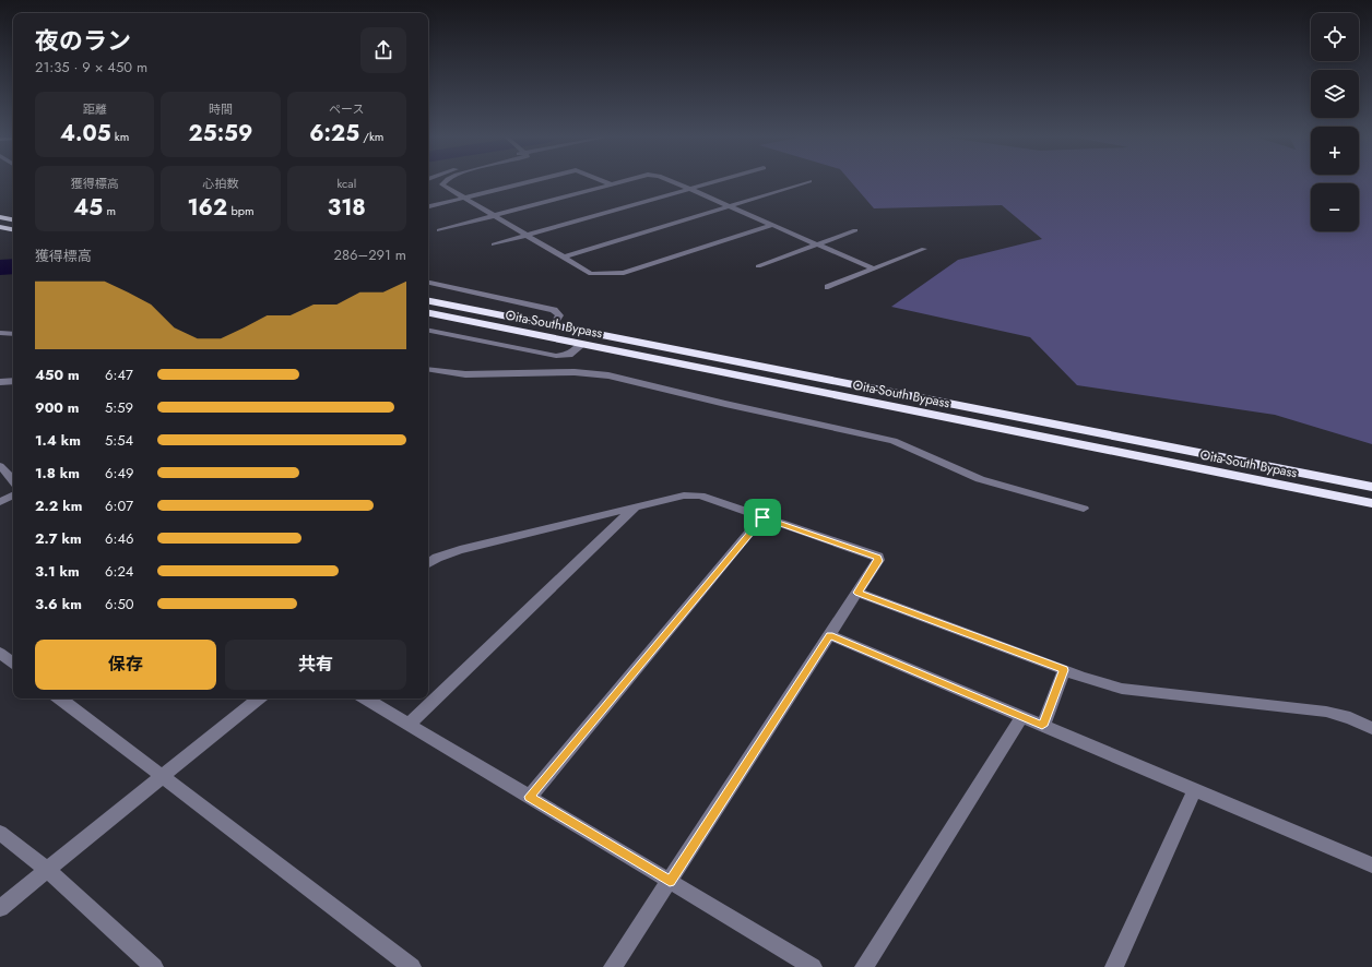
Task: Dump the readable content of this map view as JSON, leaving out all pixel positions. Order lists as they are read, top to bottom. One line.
{"streets":{"highway":["Oita-South Bypass"]},"page":{"map_buttons":["+","−"],"heading":["夜のラン","21:35 · 9 × 450 m"],"stats":[["距離","4.05 km"],["時間","25:59"],["ペース","6:25 /km"],["獲得標高","45 m"],["心拍数","162 bpm"],["kcal","318"]],"chart":["獲得標高","286–291 m"],"list":[{"name":"450 m","note":"6:47"},{"name":"900 m","note":"5:59"},{"name":"1.4 km","note":"5:54"},{"name":"1.8 km","note":"6:49"},{"name":"2.2 km","note":"6:07"},{"name":"2.7 km","note":"6:46"},{"name":"3.1 km","note":"6:24"},{"name":"3.6 km","note":"6:50"}],"buttons":["保存","共有"]}}
